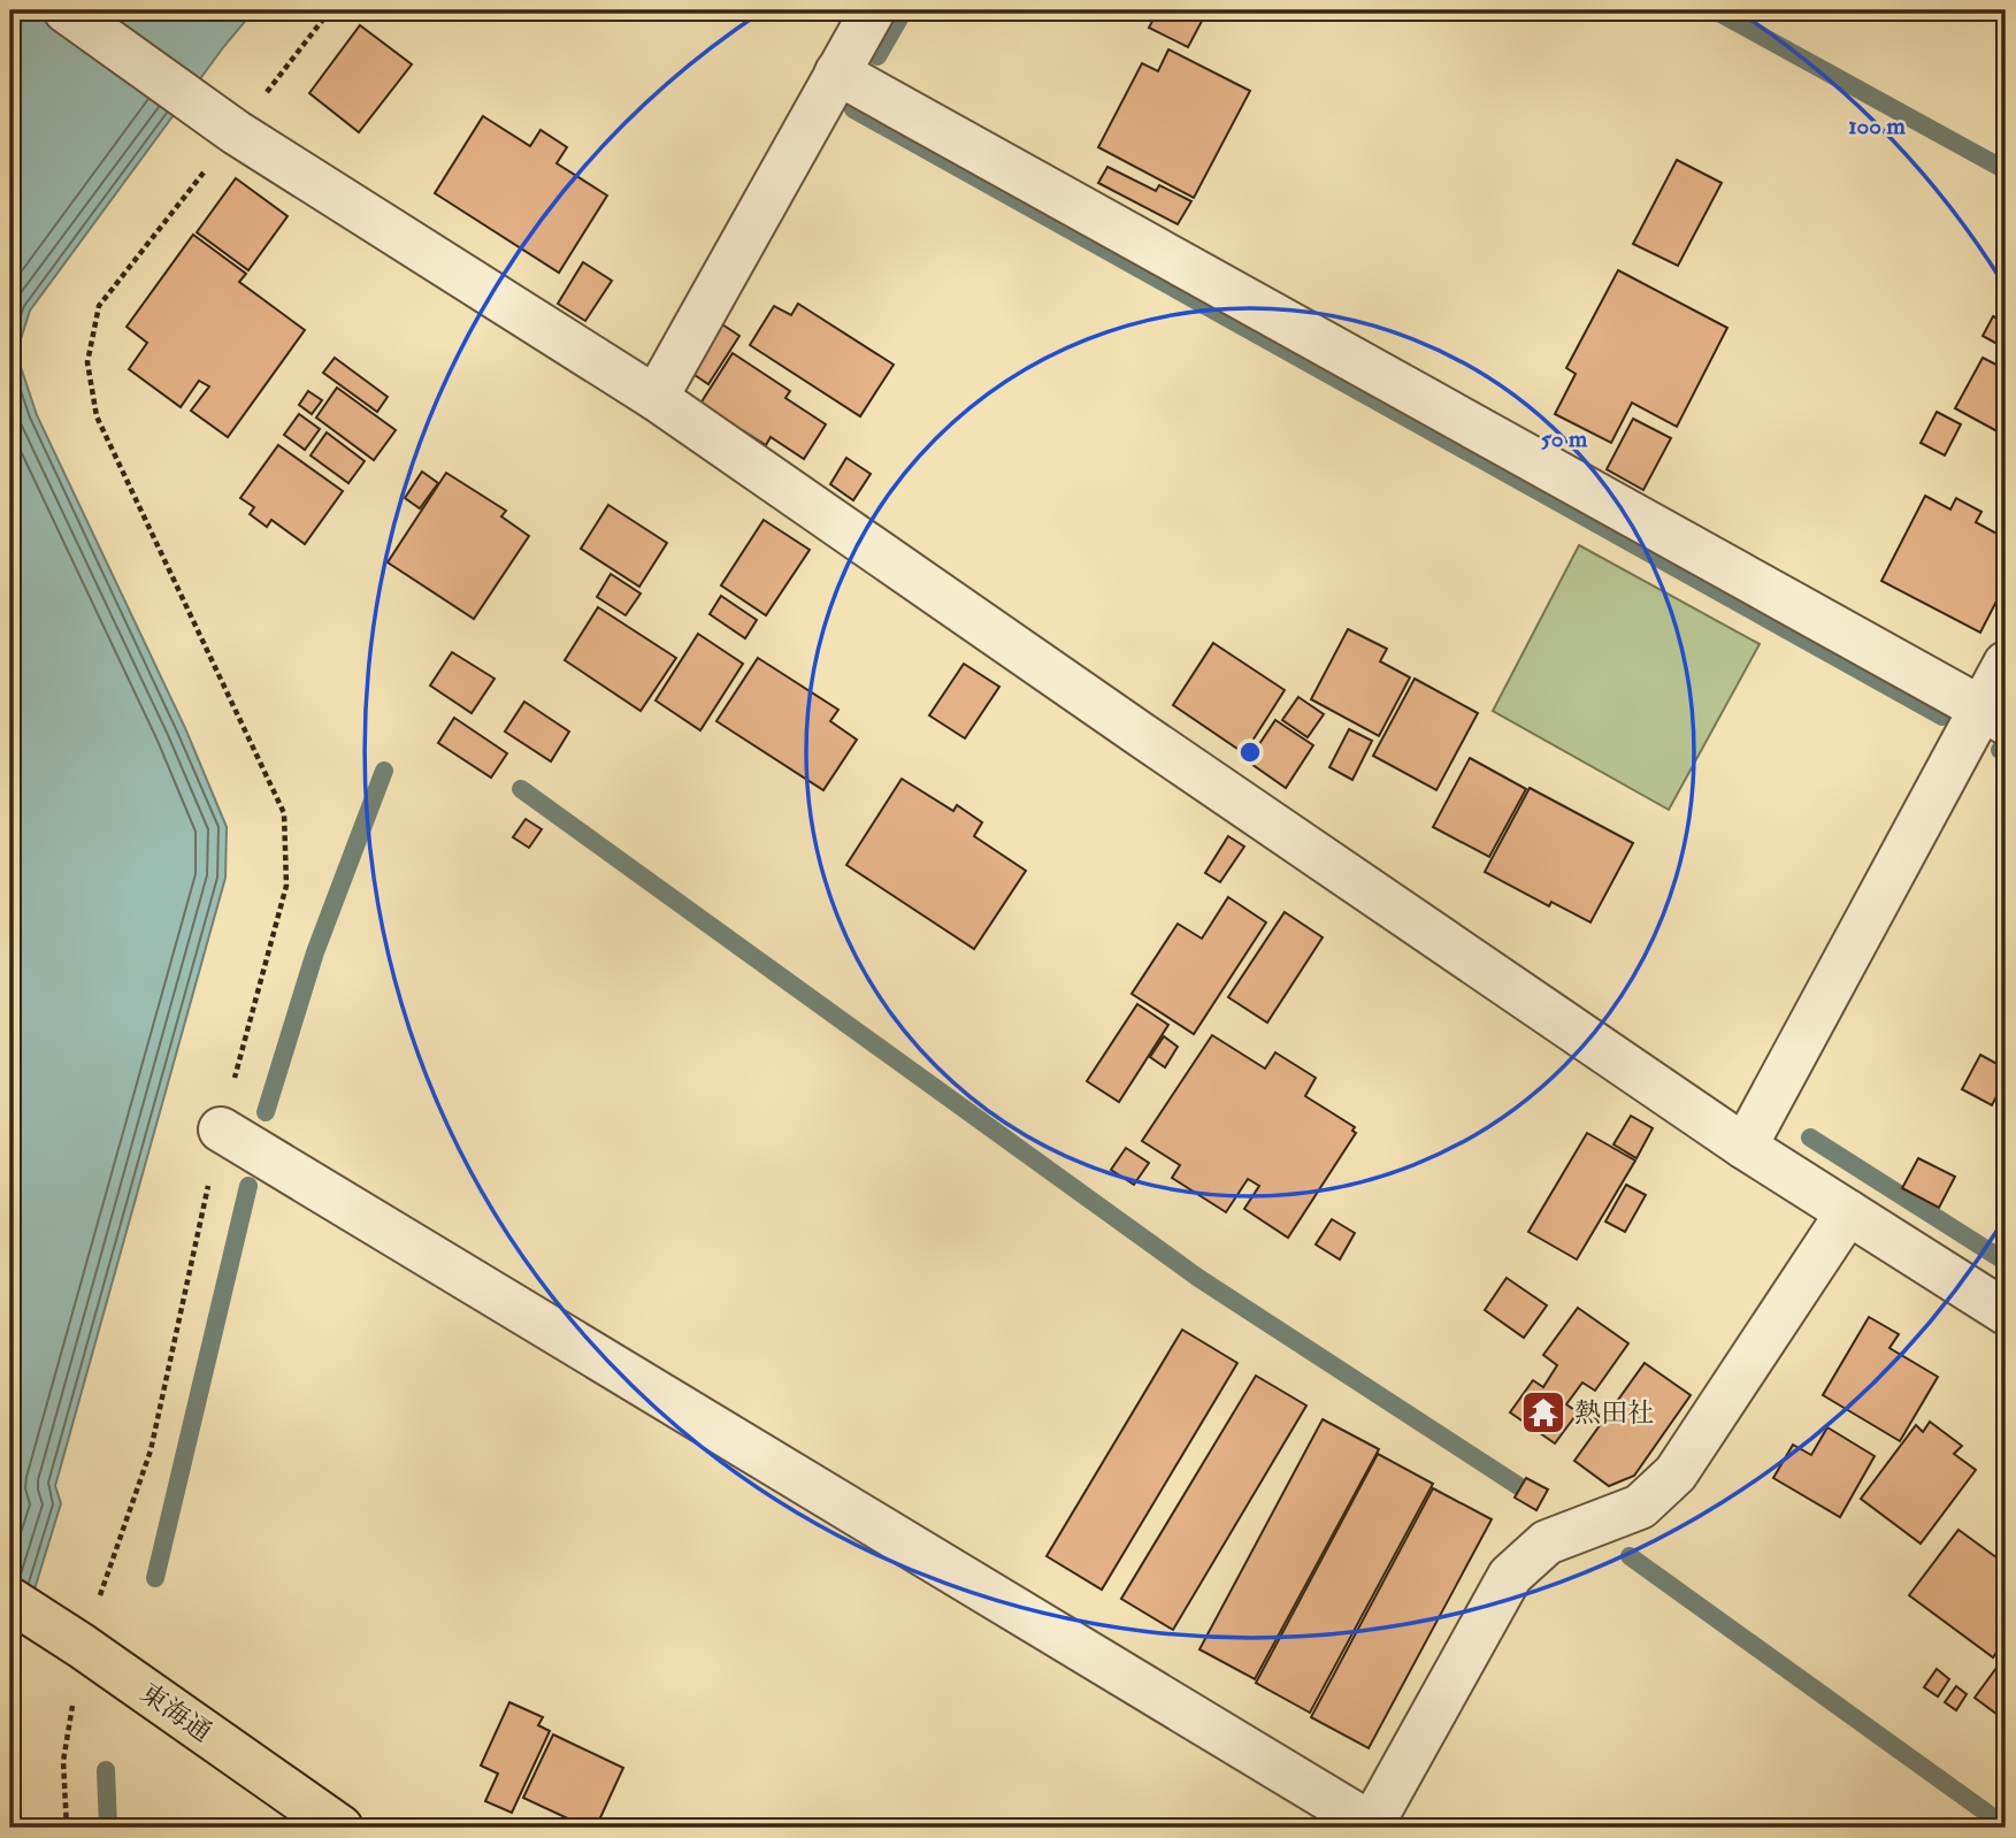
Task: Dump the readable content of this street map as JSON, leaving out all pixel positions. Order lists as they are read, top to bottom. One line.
{"streets":{"main road":["東海通"]},"places":{"temple":["熱田社"]},"rings":["100 m","50 m"]}
